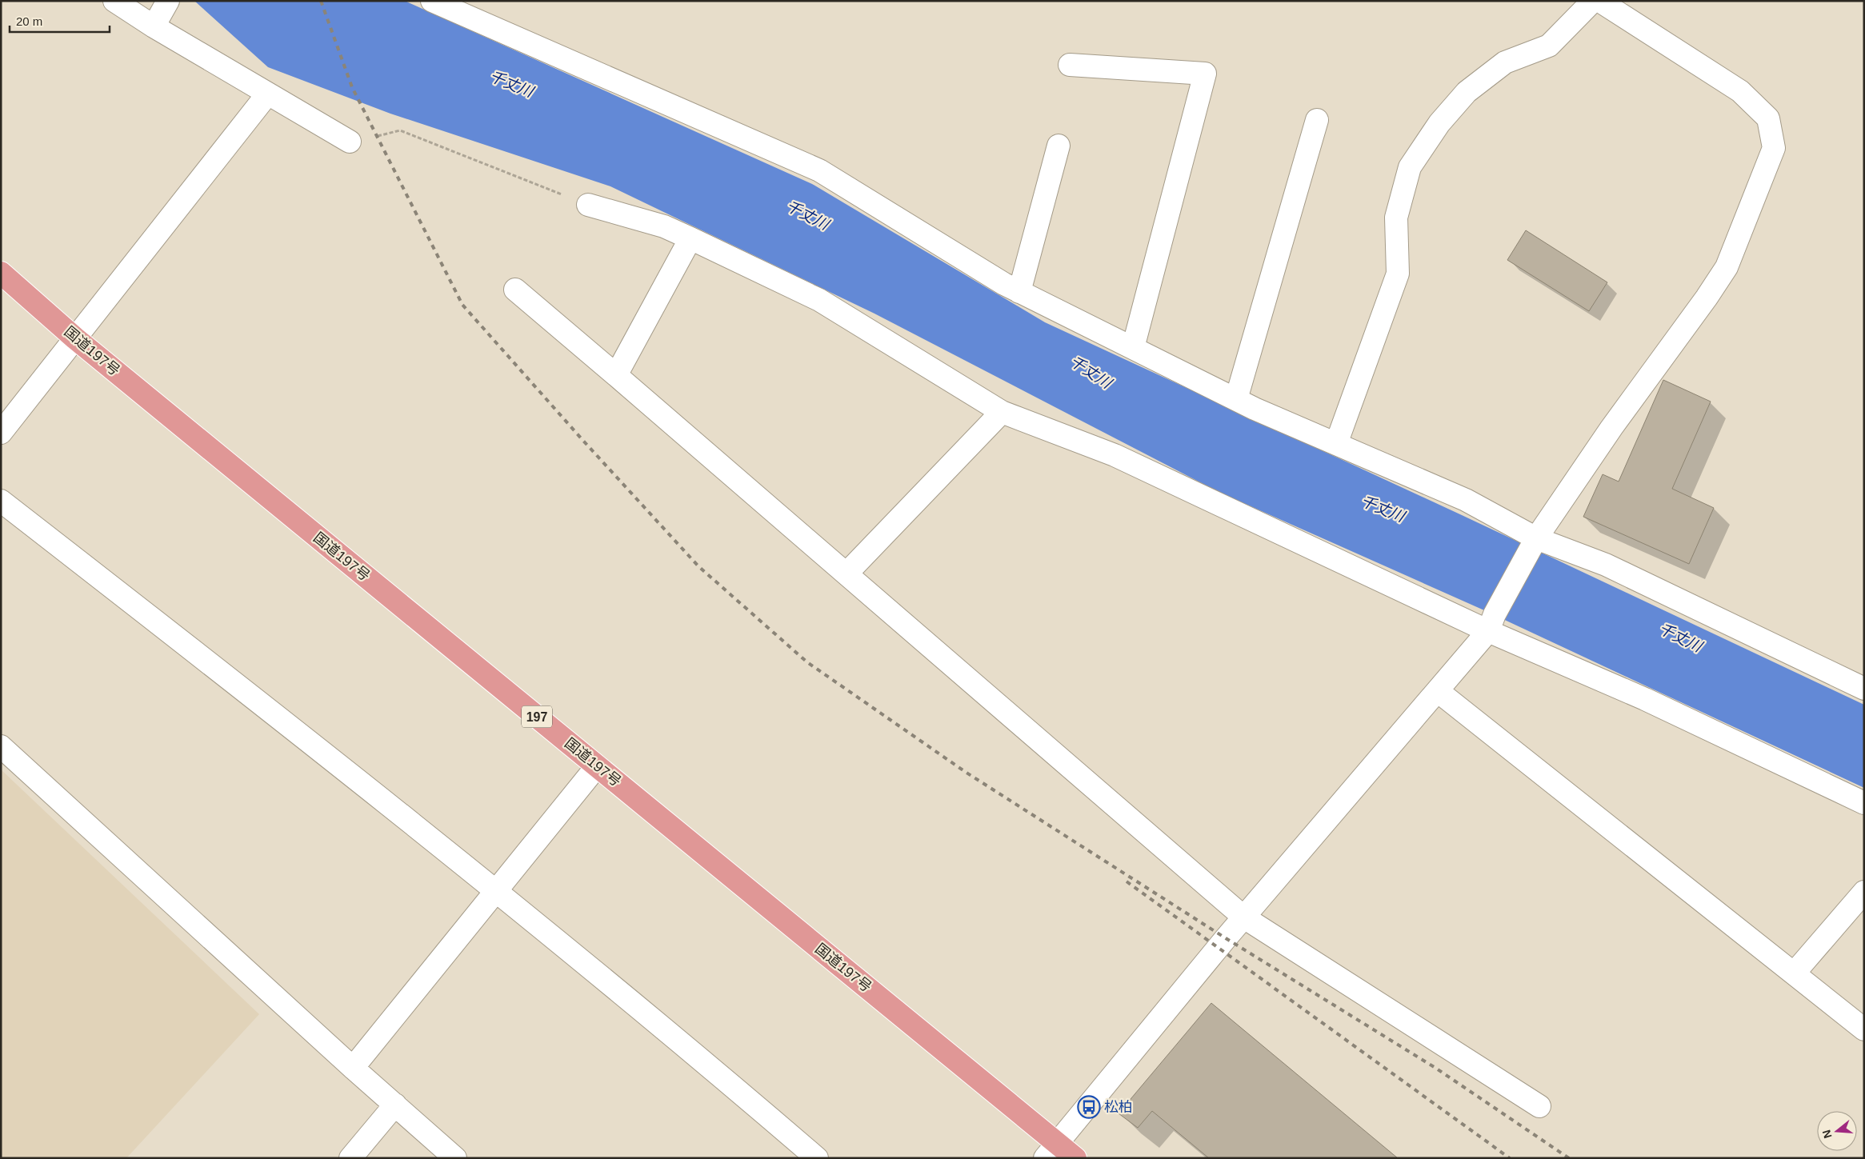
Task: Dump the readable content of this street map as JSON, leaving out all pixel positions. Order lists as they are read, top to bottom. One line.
{"streets":{"highway":["国道197号","197"]},"water":["千丈川"],"places":{"bus stop":["松柏"]},"scale_bar":"20 m","north":"left"}
